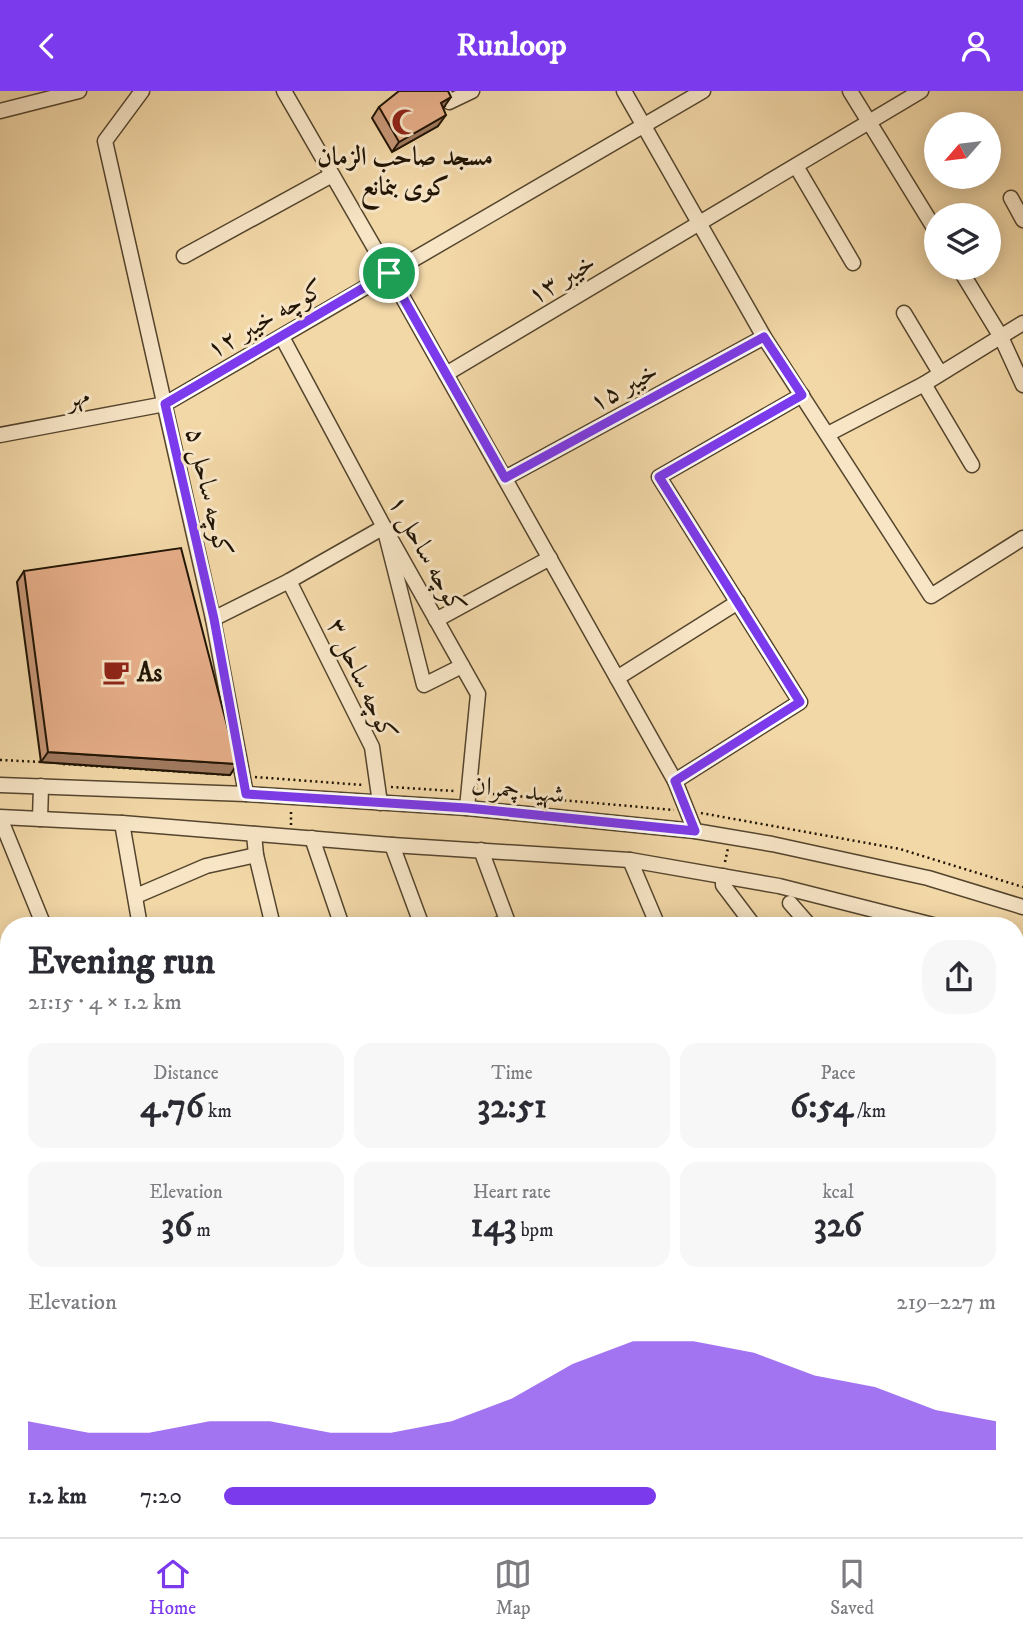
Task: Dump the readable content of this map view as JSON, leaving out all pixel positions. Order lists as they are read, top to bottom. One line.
{"streets":{"street":["خیبر ۱۳","کوچه خیبر ۱۲","خیبر ۱۵","مهر","کوچه ساحل ۵","کوچه ساحل ۱","کوچه ساحل ۳","شهید چمران"]},"crossings":[["کوچه خیبر ۱۲","مهر"],["کوچه خیبر ۱۲","کوچه ساحل ۵"],["کوچه خیبر ۱۲","کوچه ساحل ۱"],["مهر","کوچه ساحل ۵"],["کوچه ساحل ۵","شهید چمران"],["کوچه ساحل ۱","شهید چمران"],["کوچه ساحل ۳","شهید چمران"]],"places":{"mosque":["مسجد صاحب الزمان کوی بنمانع"],"cafe":["As"]},"north":"bottom left","page":{"header":"Runloop","heading":["Evening run","21:15 · 4 × 1.2 km"],"stats":[["Distance","4.76 km"],["Time","32:51"],["Pace","6:54 /km"],["Elevation","36 m"],["Heart rate","143 bpm"],["kcal","326"]],"chart":["Elevation","219–227 m"],"list":[{"name":"1.2 km","note":"7:20"}],"tabs":["Home","Map","Saved"]}}
